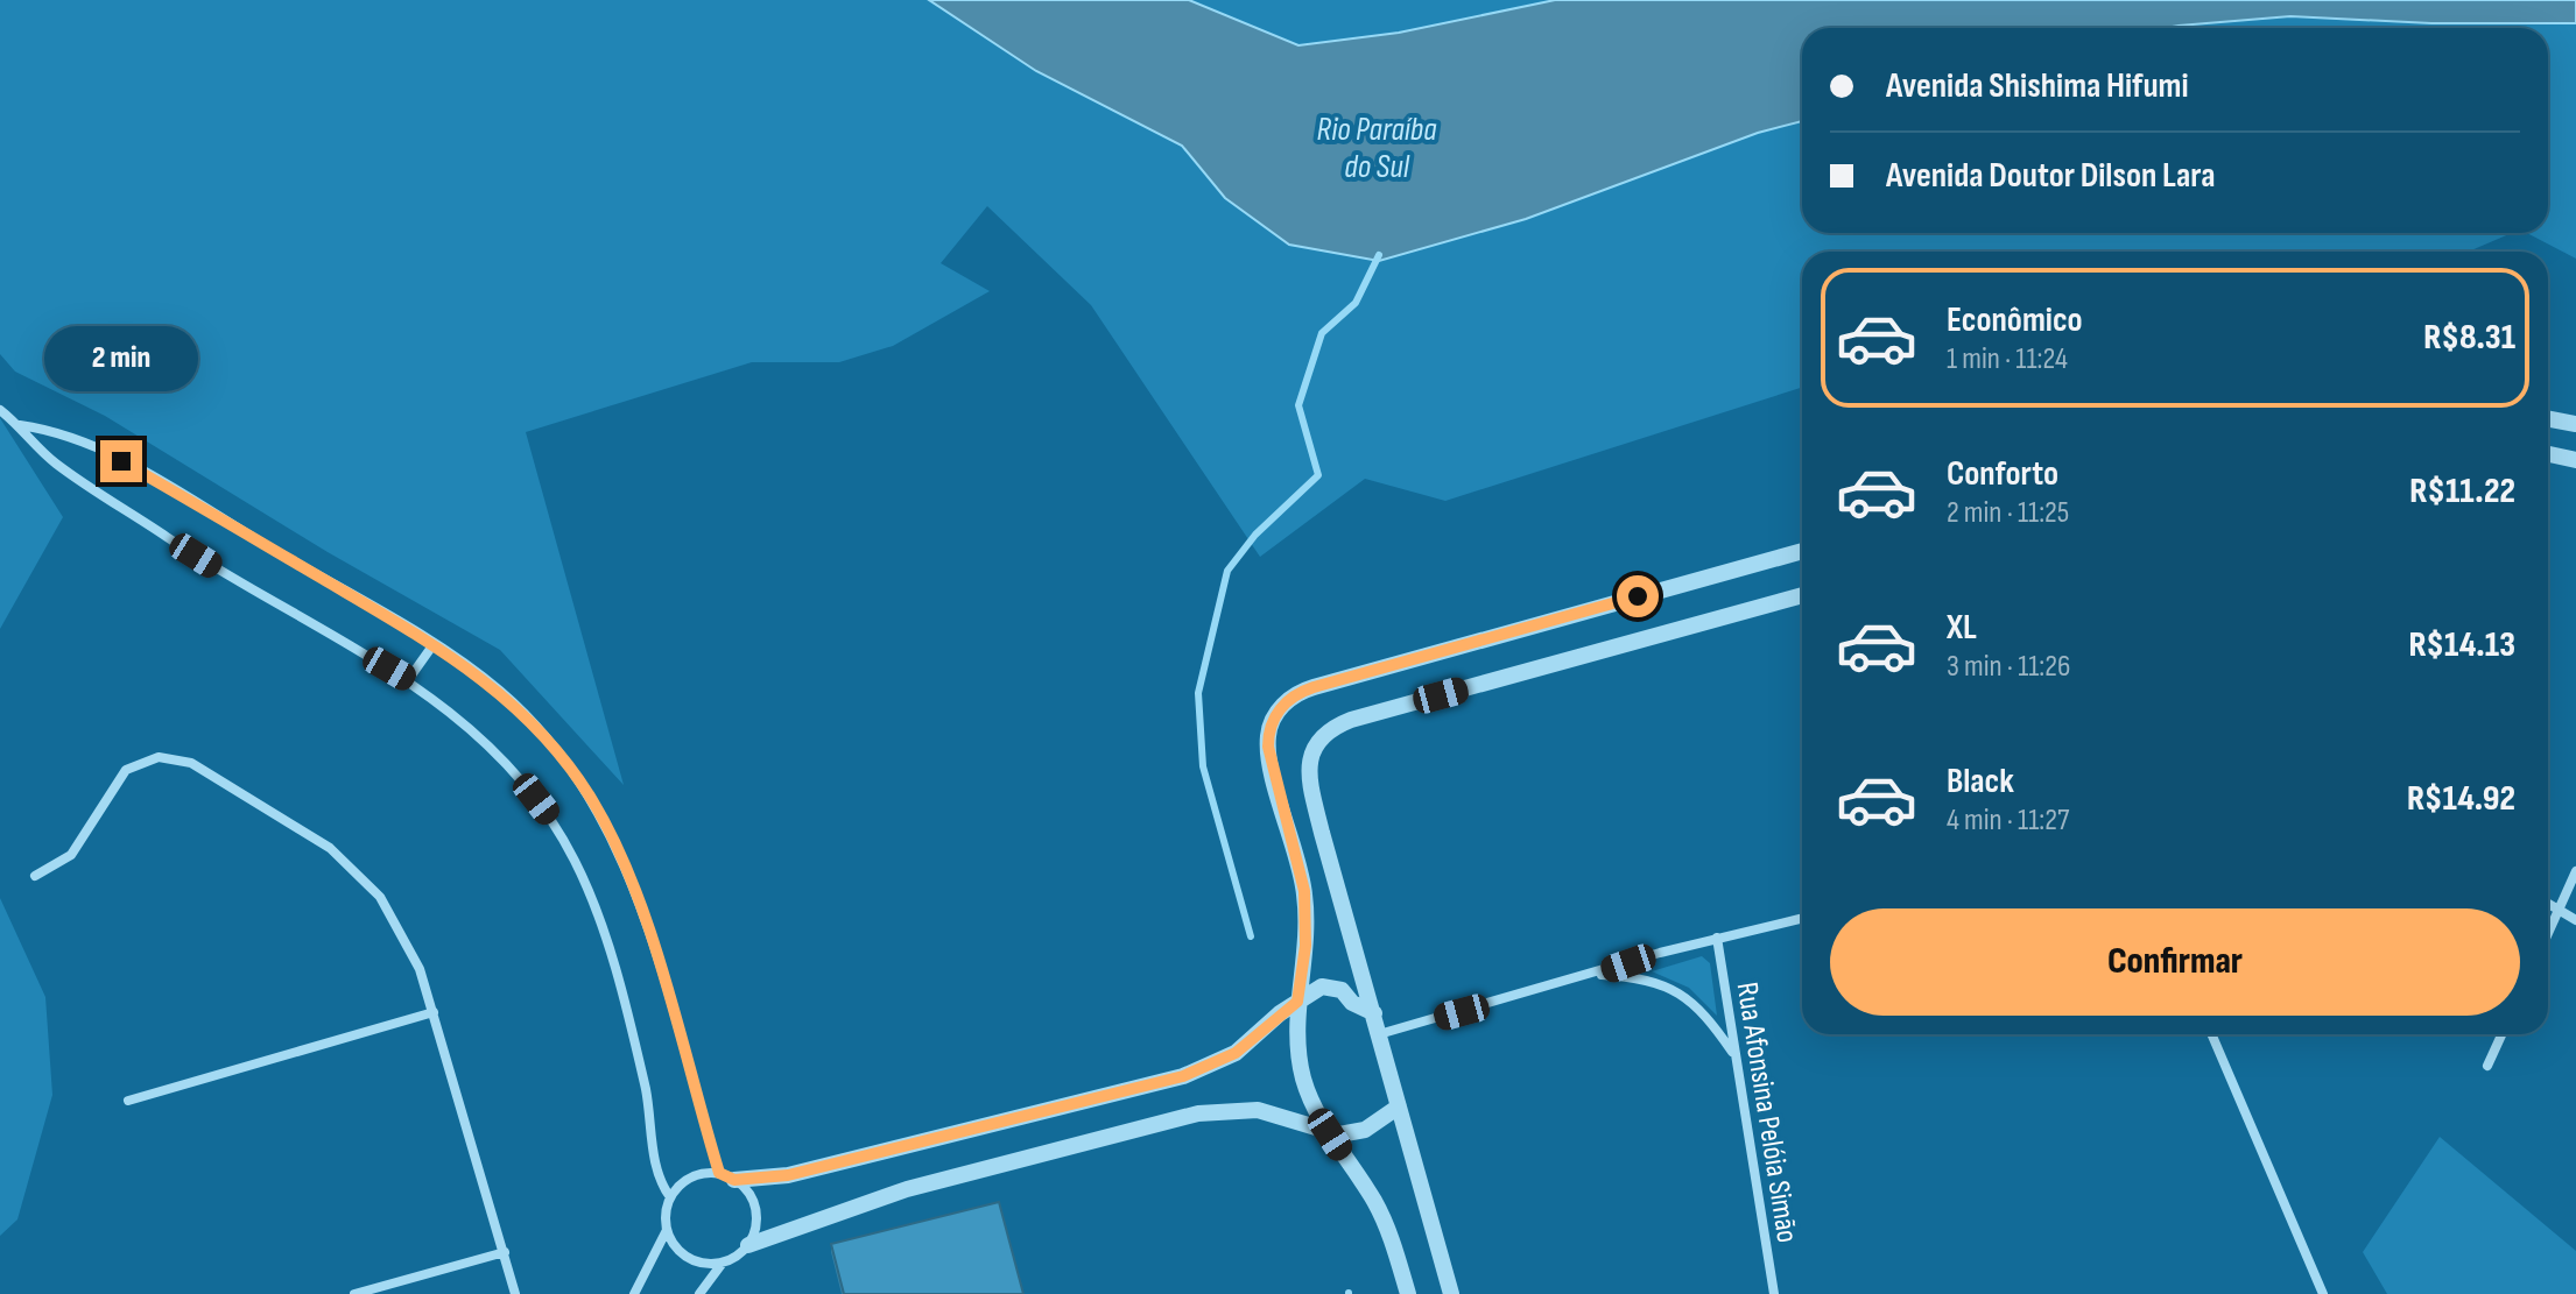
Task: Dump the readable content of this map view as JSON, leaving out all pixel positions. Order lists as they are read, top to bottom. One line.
{"streets":{"street":["Rua Afonsina Pelóia Simão"]},"water":["Rio Paraíba do Sul"],"page":{"banner":["Avenida Shishima Hifumi","Avenida Doutor Dilson Lara"],"list":[{"name":"Econômico","note":"1 min · 11:24","value":"R$8.31"},{"name":"Conforto","note":"2 min · 11:25","value":"R$11.22"},{"name":"XL","note":"3 min · 11:26","value":"R$14.13"},{"name":"Black","note":"4 min · 11:27","value":"R$14.92"}],"bubble":"2 min","buttons":"Confirmar"}}
